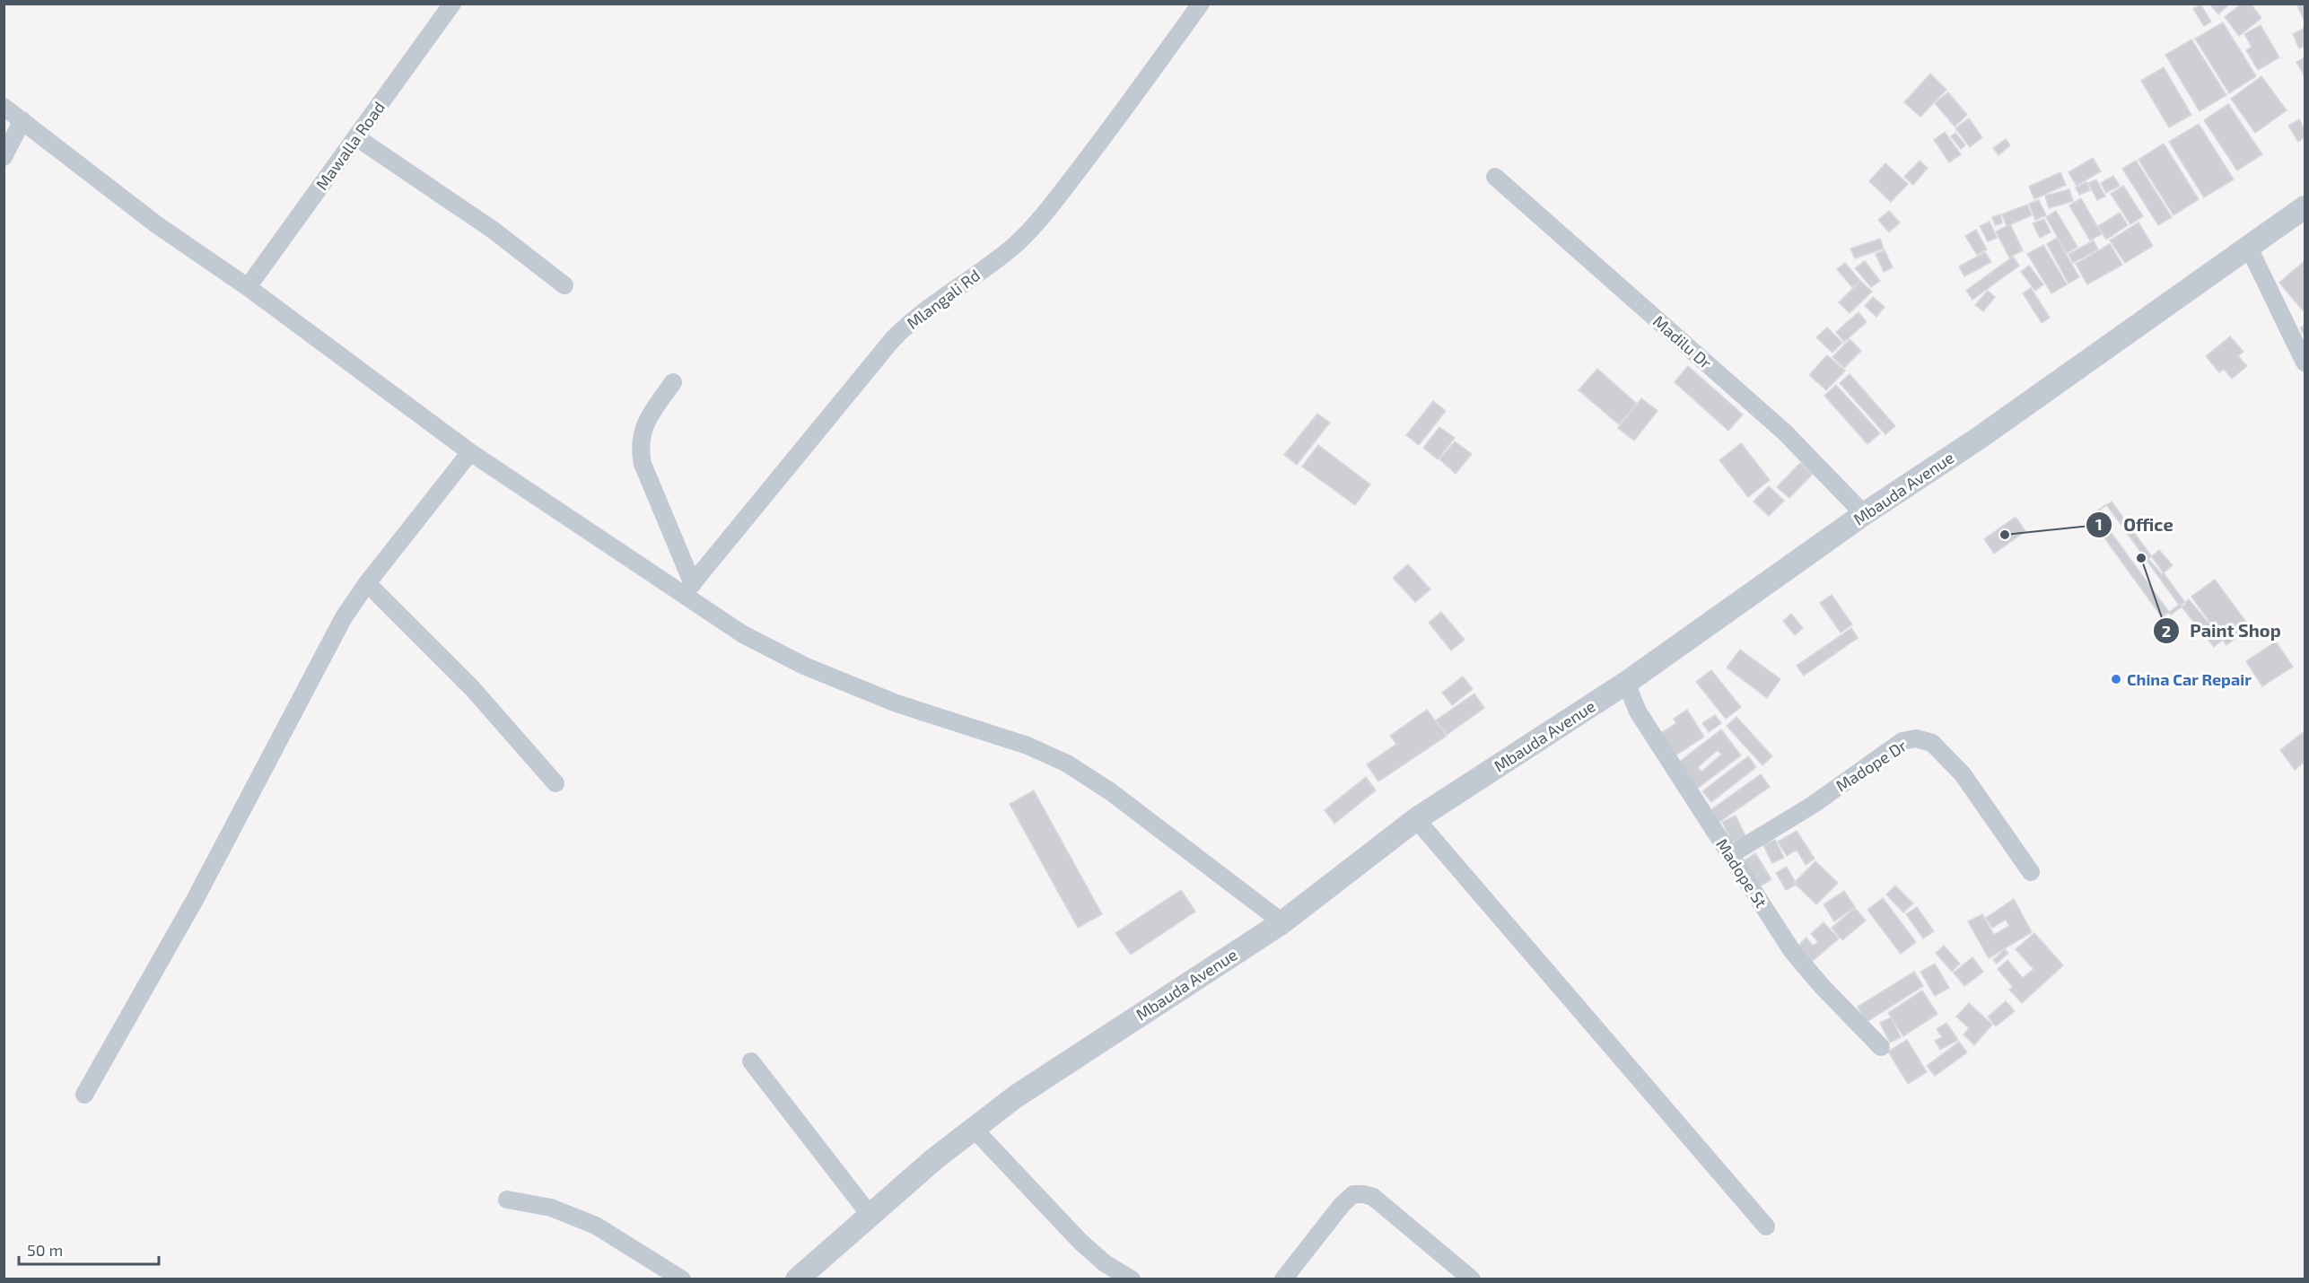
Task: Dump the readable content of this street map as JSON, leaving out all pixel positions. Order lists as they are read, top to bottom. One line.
{"streets":{"street":["Mawalla Road","Mlangali Rd","Madilu Dr","Mbauda Avenue","Madope Dr","Madope St"]},"crossings":[["Madilu Dr","Mbauda Avenue"],["Mbauda Avenue","Madope St"],["Madope Dr","Madope St"]],"places":["Office","Paint Shop","China Car Repair"],"scale_bar":"50 m"}
